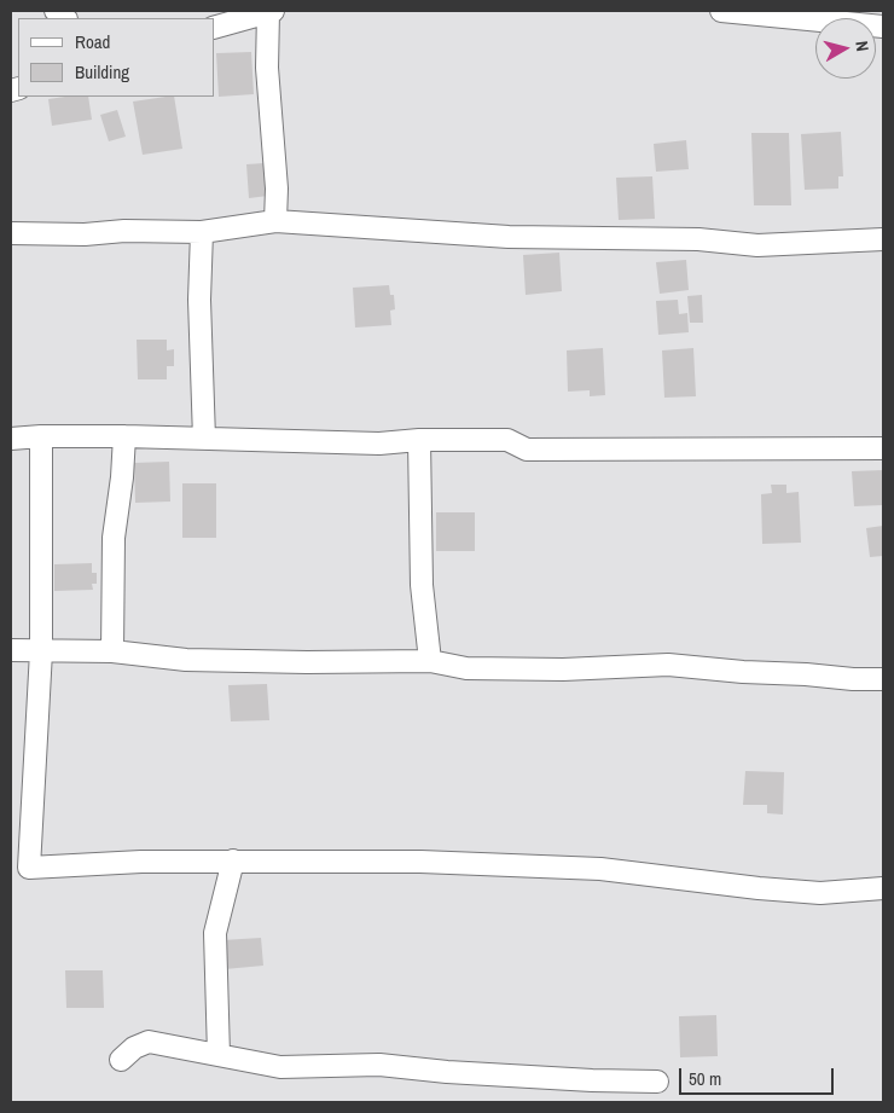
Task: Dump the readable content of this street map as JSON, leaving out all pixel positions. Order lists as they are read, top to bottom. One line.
{"legend":["Road","Building"],"scale_bar":"50 m","north":"right"}
